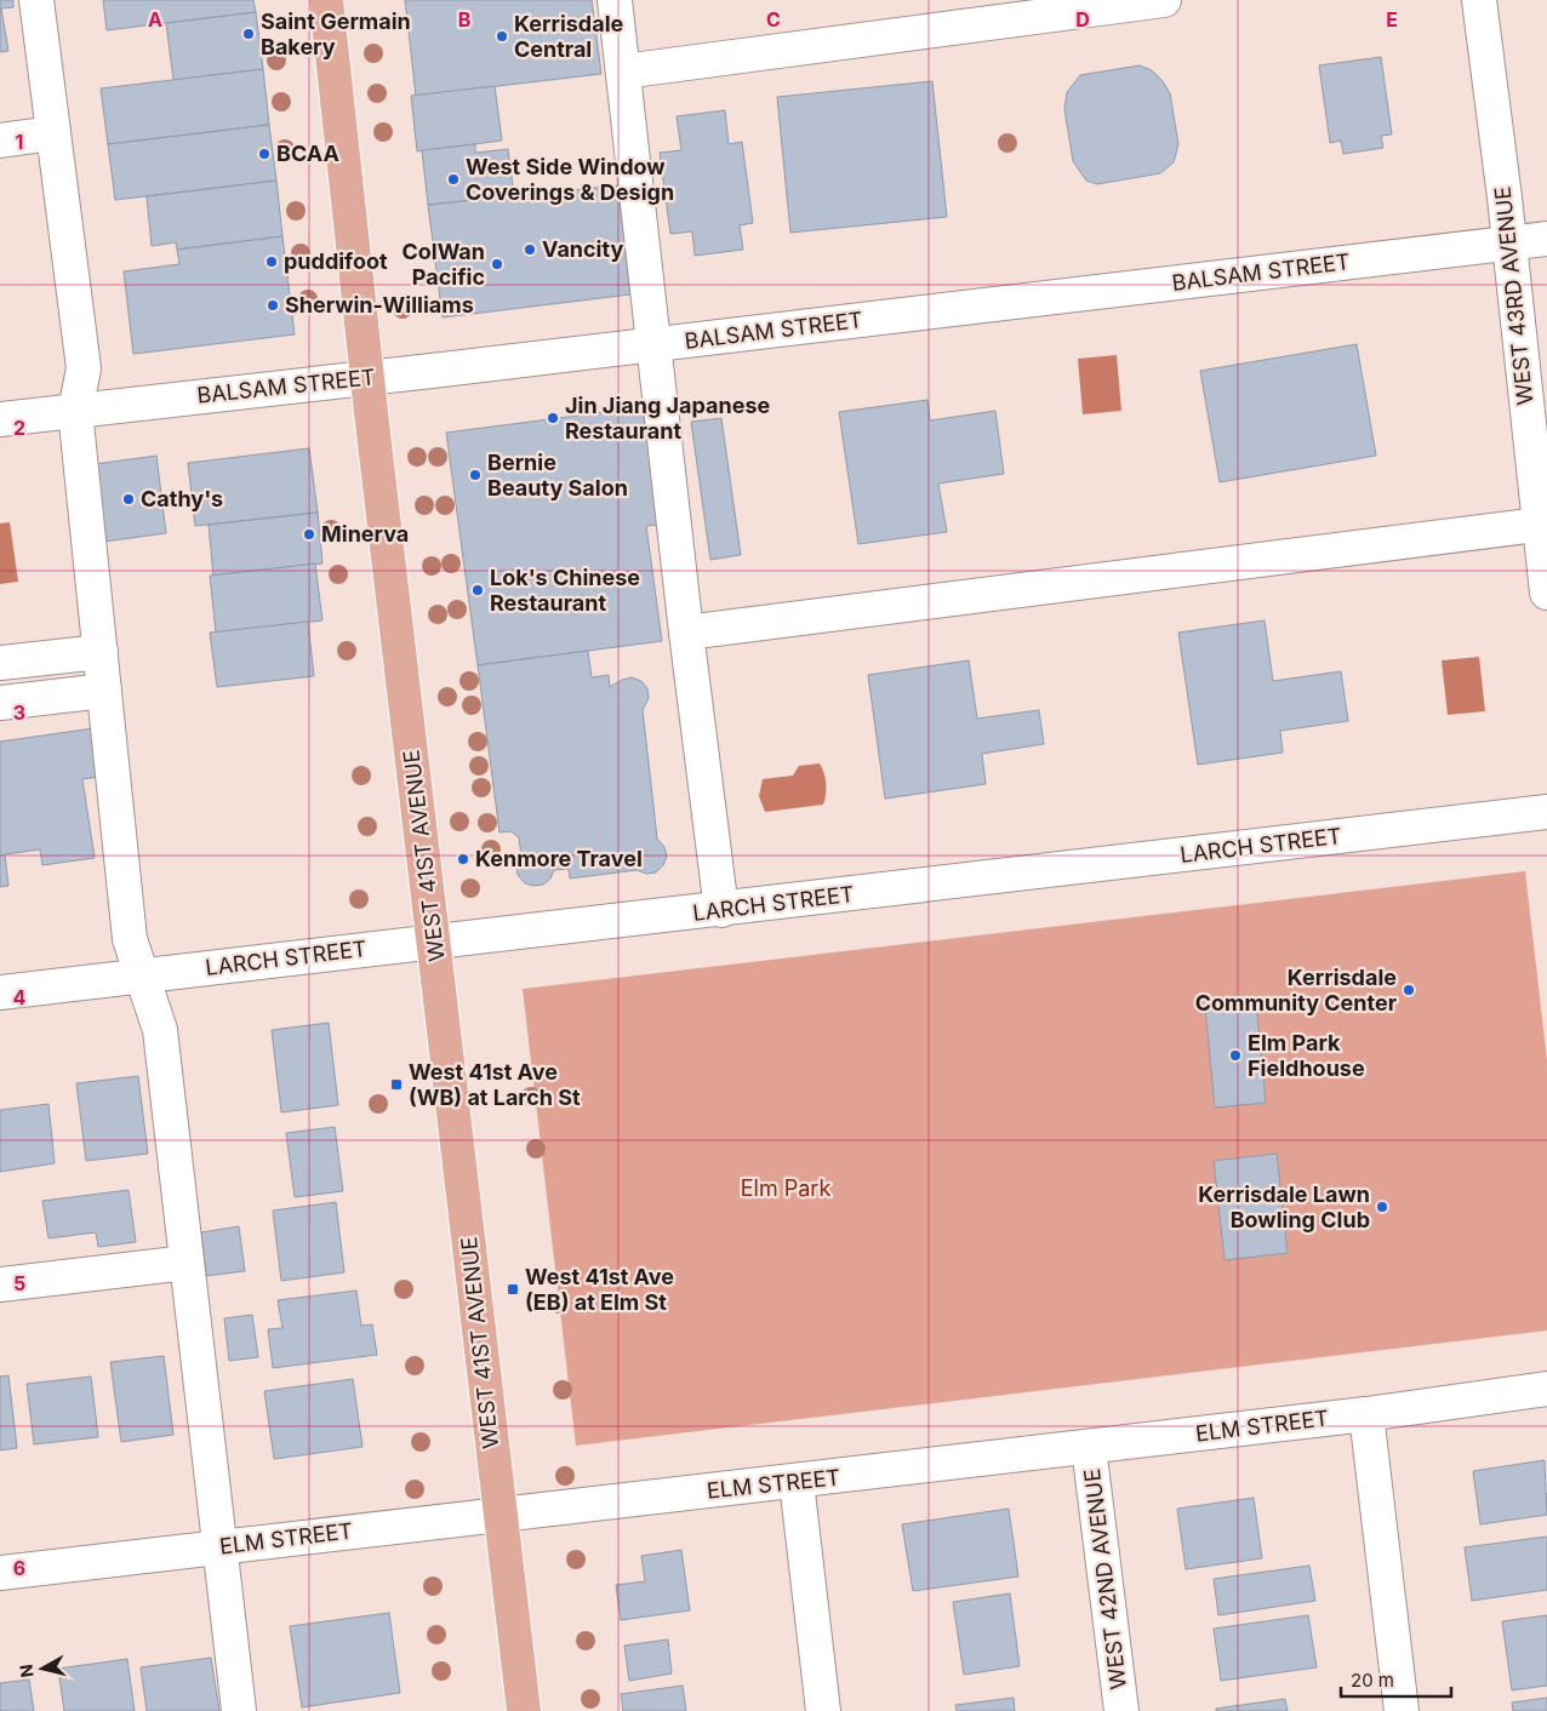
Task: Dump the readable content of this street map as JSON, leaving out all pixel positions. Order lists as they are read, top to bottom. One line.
{"streets":{"main road":["WEST 41ST AVENUE"],"street":["BALSAM STREET","WEST 43RD AVENUE","LARCH STREET","ELM STREET","WEST 42ND AVENUE"]},"crossings":[["BALSAM STREET","WEST 43RD AVENUE"],["BALSAM STREET","WEST 41ST AVENUE"],["LARCH STREET","WEST 41ST AVENUE"],["WEST 41ST AVENUE","ELM STREET"],["ELM STREET","WEST 42ND AVENUE"]],"parks":["Elm Park"],"places":{"other":["Saint Germain Bakery","Kerrisdale Central","BCAA","West Side Window Coverings & Design","Vancity","puddifoot","ColWan Pacific","Sherwin-Williams","Jin Jiang Japanese Restaurant","Bernie Beauty Salon","Cathy's","Minerva","Lok's Chinese Restaurant","Kenmore Travel","Kerrisdale Community Center","Elm Park Fieldhouse","Kerrisdale Lawn Bowling Club"],"transit":["West 41st Ave (WB) at Larch St","West 41st Ave (EB) at Elm St"]},"scale_bar":"20 m","north":"left","grid":{"columns":["A","B","C","D","E"],"rows":["1","2","3","4","5","6"]}}
